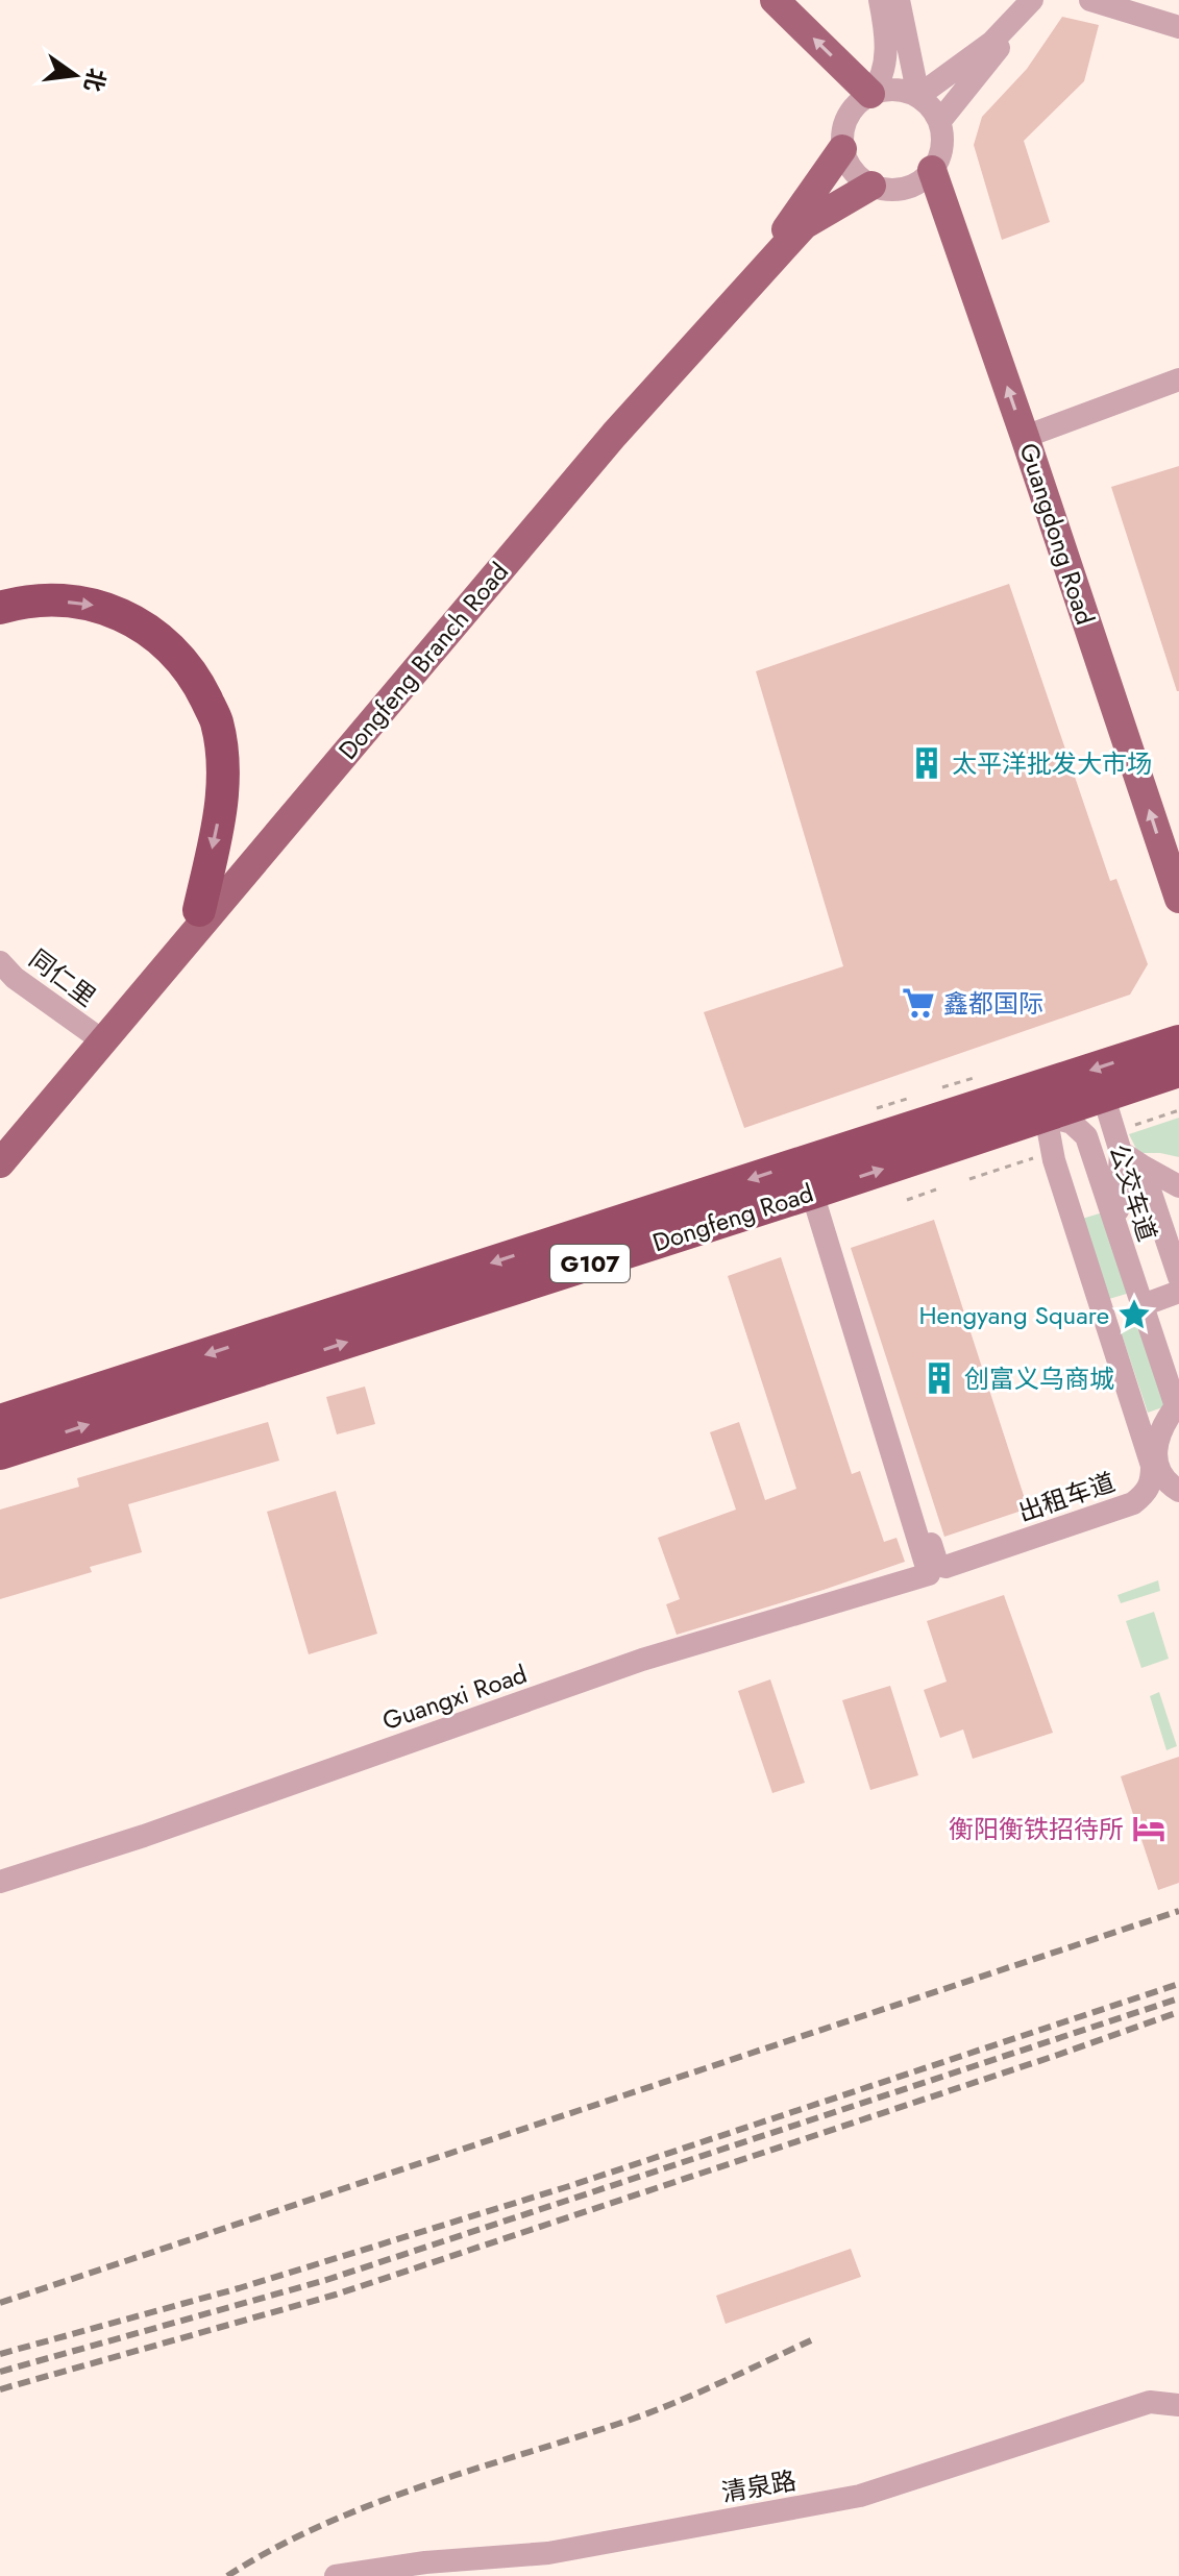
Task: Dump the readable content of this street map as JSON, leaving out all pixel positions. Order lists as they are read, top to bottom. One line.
{"streets":{"highway":["Dongfeng Road","G107"],"main road":["Guangdong Road","Dongfeng Branch Road"],"street":["同仁里","公交车道","出租车道","Guangxi Road","清泉路"]},"crossings":[["Guangdong Road","Dongfeng Branch Road"],["Dongfeng Branch Road","同仁里"],["公交车道","Dongfeng Road"],["公交车道","出租车道"],["Dongfeng Road","出租车道"],["出租车道","Guangxi Road"]],"one_way":["Guangdong Road"],"places":{"building":["太平洋批发大市场","创富义乌商城"],"supermarket":["鑫都国际"],"place":["Hengyang Square"],"hotel":["衡阳衡铁招待所"]},"north":"right"}
